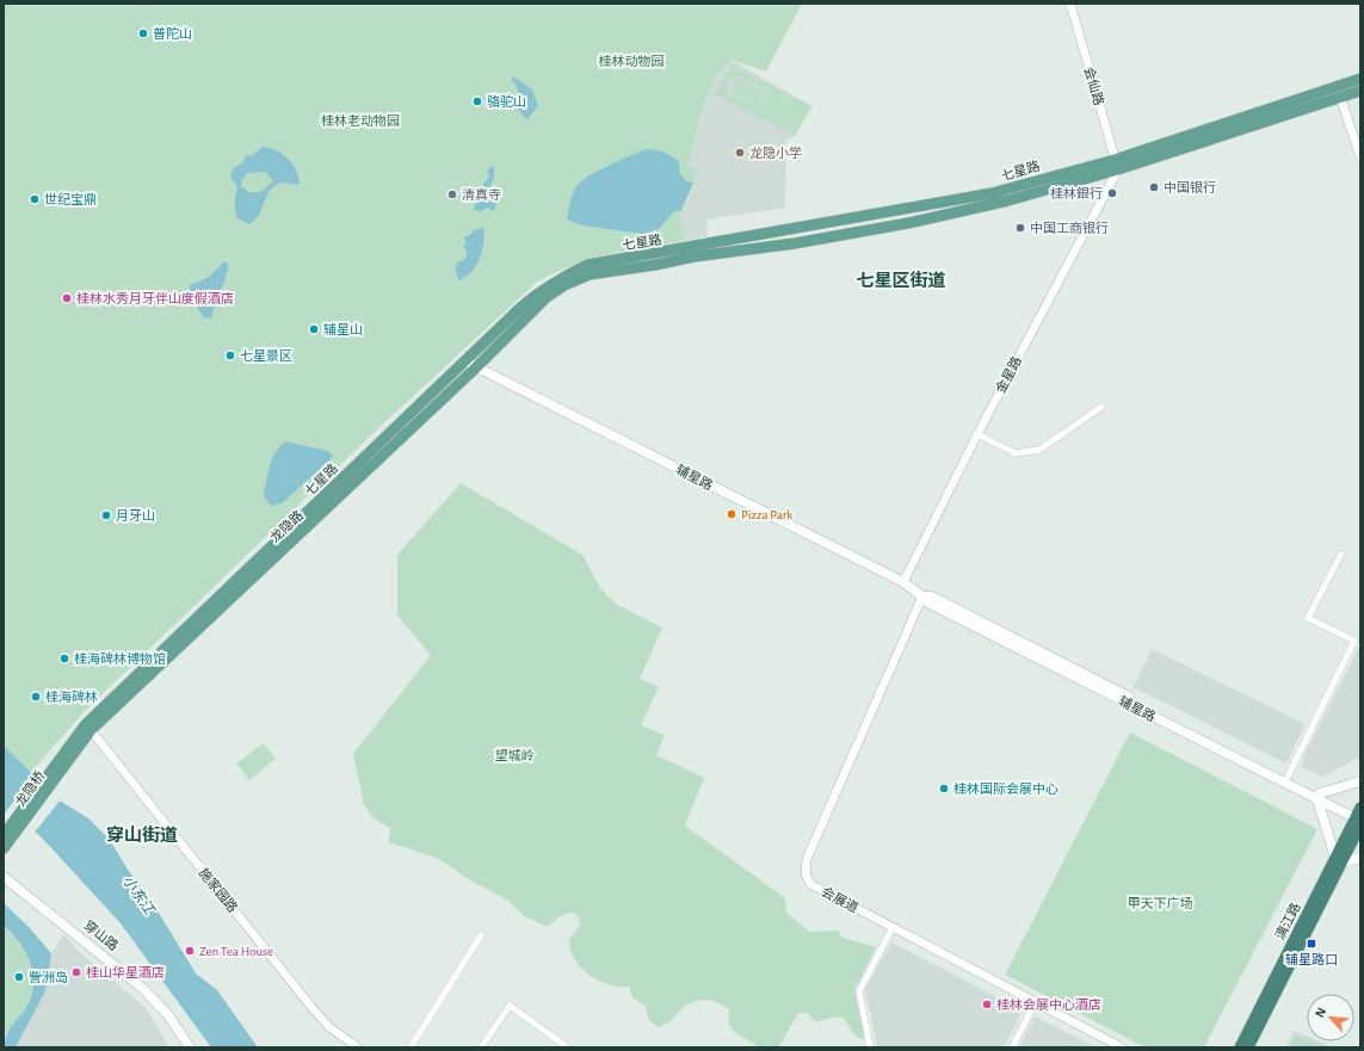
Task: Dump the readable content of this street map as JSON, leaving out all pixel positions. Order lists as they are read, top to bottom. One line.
{"streets":{"highway":["漓江路"],"main road":["七星路","辅星路","龙隐路","龙隐桥","穿山路"],"street":["会仙路","金星路","施家园路","会展道"]},"crossings":[["会仙路","七星路"],["会仙路","金星路"],["七星路","金星路"],["七星路","辅星路"],["七星路","龙隐路"],["七星路","施家园路"],["金星路","辅星路"],["辅星路","龙隐路"],["辅星路","会展道"],["辅星路","漓江路"],["龙隐路","龙隐桥"],["龙隐路","施家园路"]],"districts":["七星区街道","穿山街道"],"water":["小东江"],"parks":["桂林动物园","桂林老动物园","望城岭","甲天下广场"],"places":{"other":["普陀山","骆驼山","龙隐小学","中国银行","桂林銀行","清真寺","世纪宝鼎","中国工商银行","桂林水秀月牙伴山度假酒店","辅星山","七星景区","Pizza Park","月牙山","桂海碑林博物馆","桂海碑林","桂林国际会展中心","Zen Tea House","桂山华星酒店","訾洲岛","桂林会展中心酒店"],"transit":["辅星路口"]},"north":"top left"}
